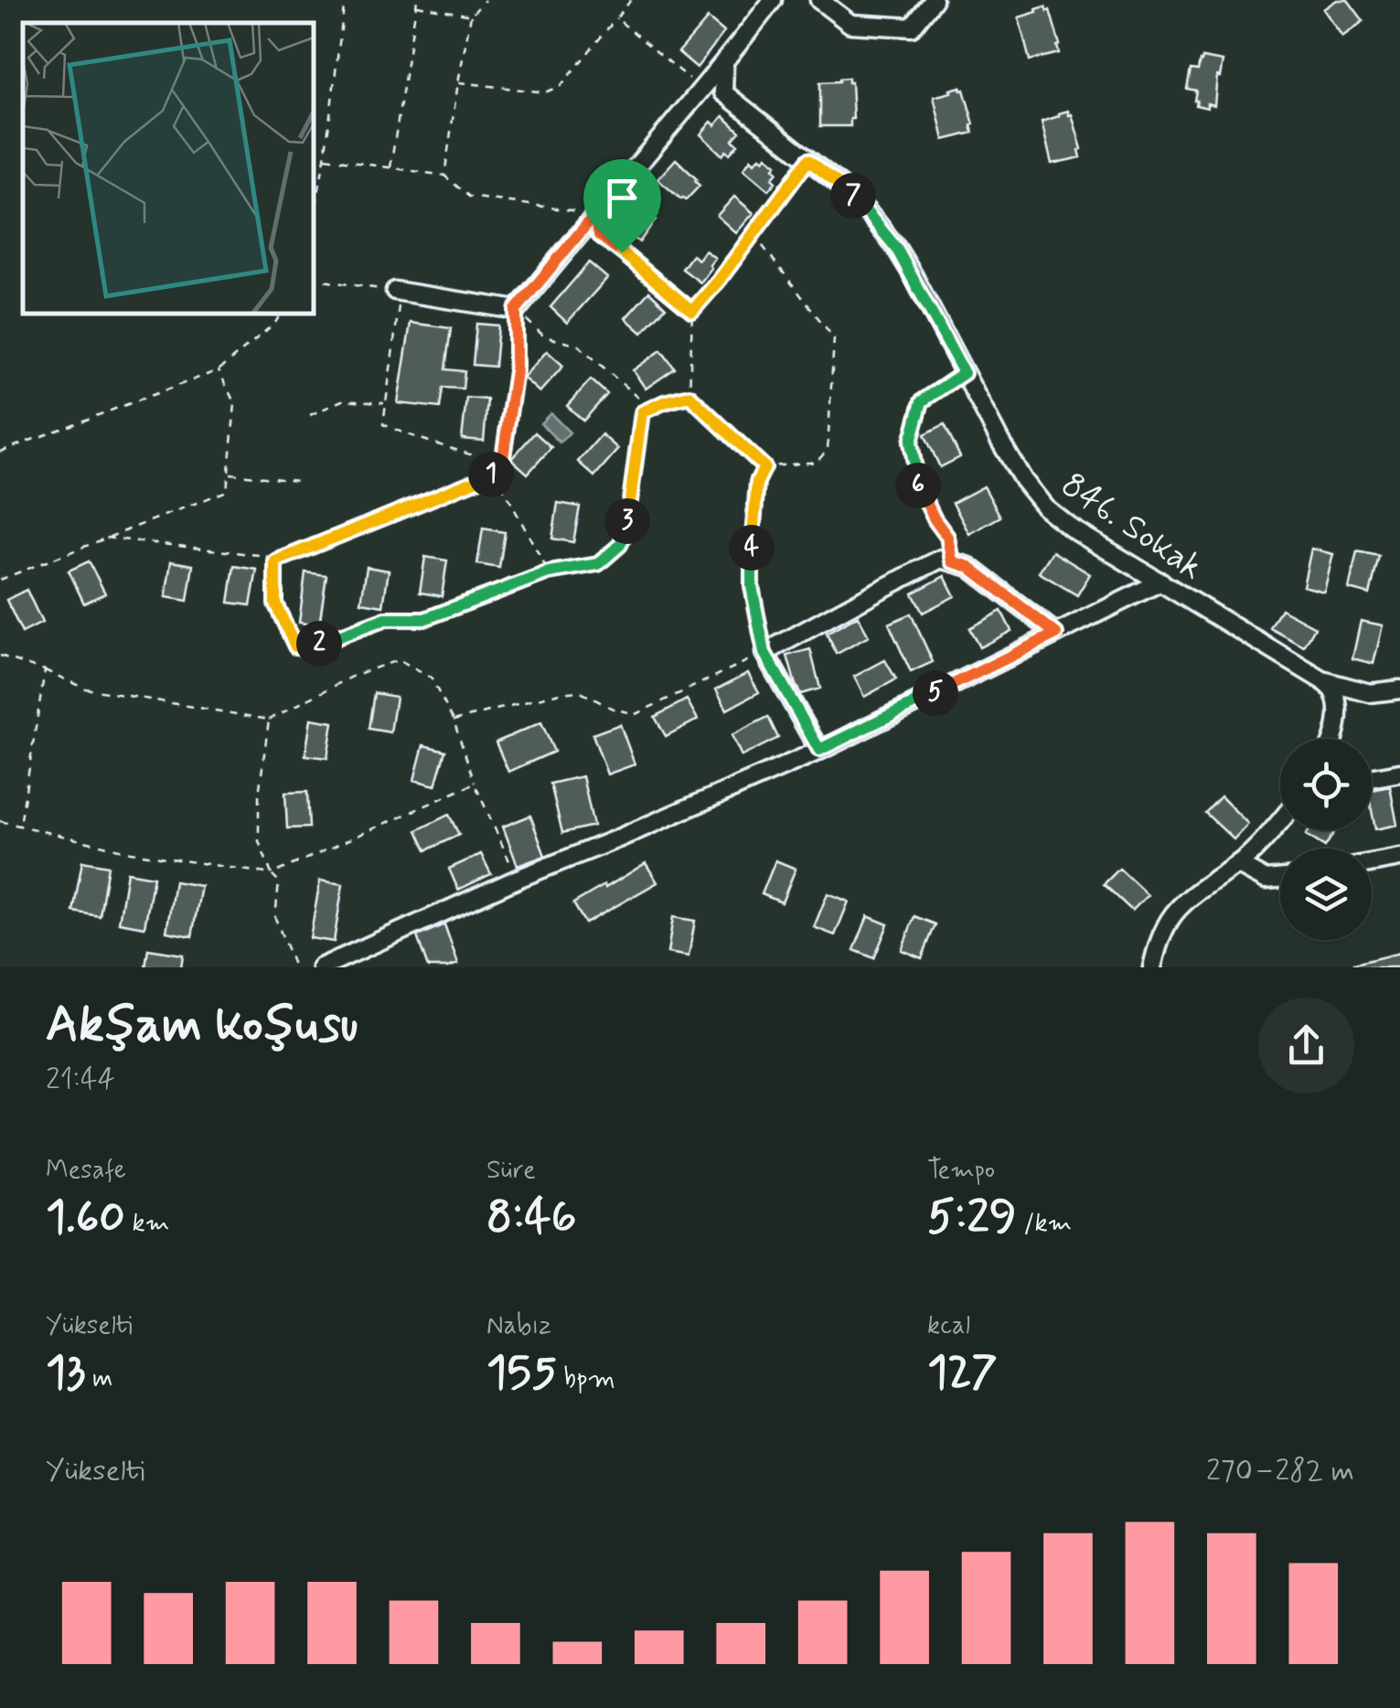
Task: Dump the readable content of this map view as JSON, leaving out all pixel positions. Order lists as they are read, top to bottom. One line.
{"streets":{"street":["846. Sokak"]},"page":{"pins":["7","1","6","3","4","2","5"],"heading":["Akşam koşusu","21:44"],"stats":[["Mesafe","1.60 km"],["Süre","8:46"],["Tempo","5:29 /km"],["Yükselti","13 m"],["Nabız","155 bpm"],["kcal","127"]],"chart":["Yükselti","270–282 m"]}}
